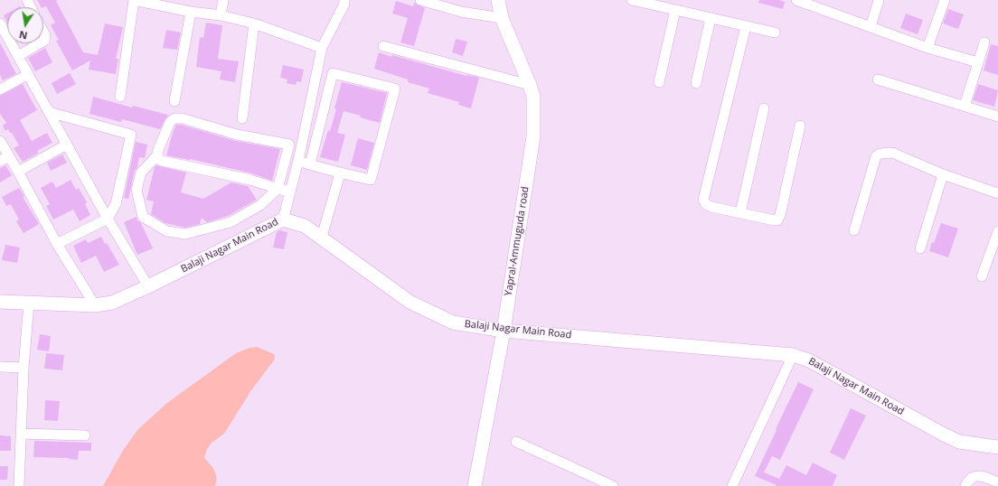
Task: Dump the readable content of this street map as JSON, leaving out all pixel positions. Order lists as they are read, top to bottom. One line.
{"streets":{"street":["Yapral-Ammuguda road","Balaji Nagar Main Road"]},"crossings":[["Yapral-Ammuguda road","Balaji Nagar Main Road"]],"north":"bottom"}
